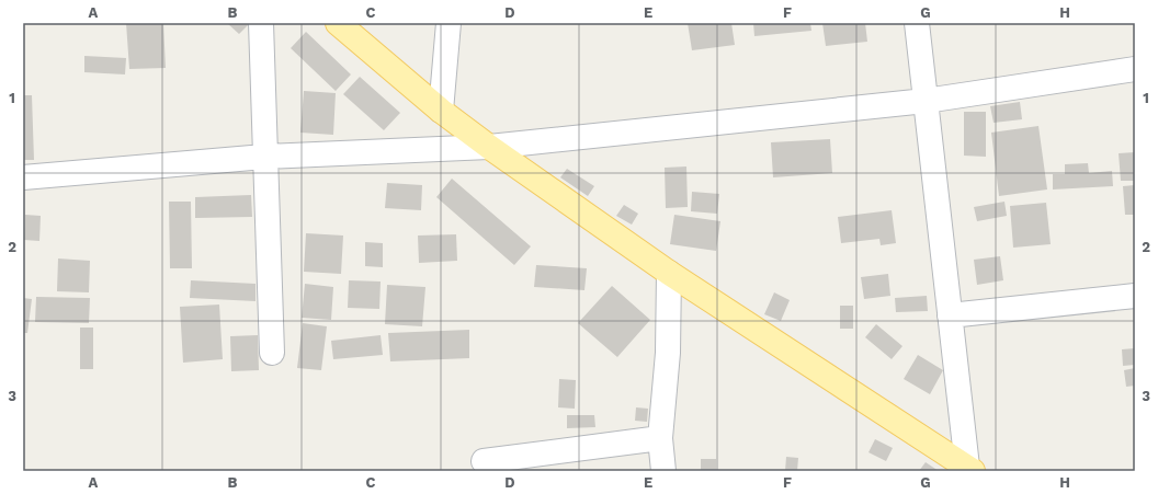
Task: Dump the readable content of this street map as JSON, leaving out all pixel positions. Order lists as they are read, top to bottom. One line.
{"grid":{"columns":["A","B","C","D","E","F","G","H"],"rows":["1","2","3"]}}
